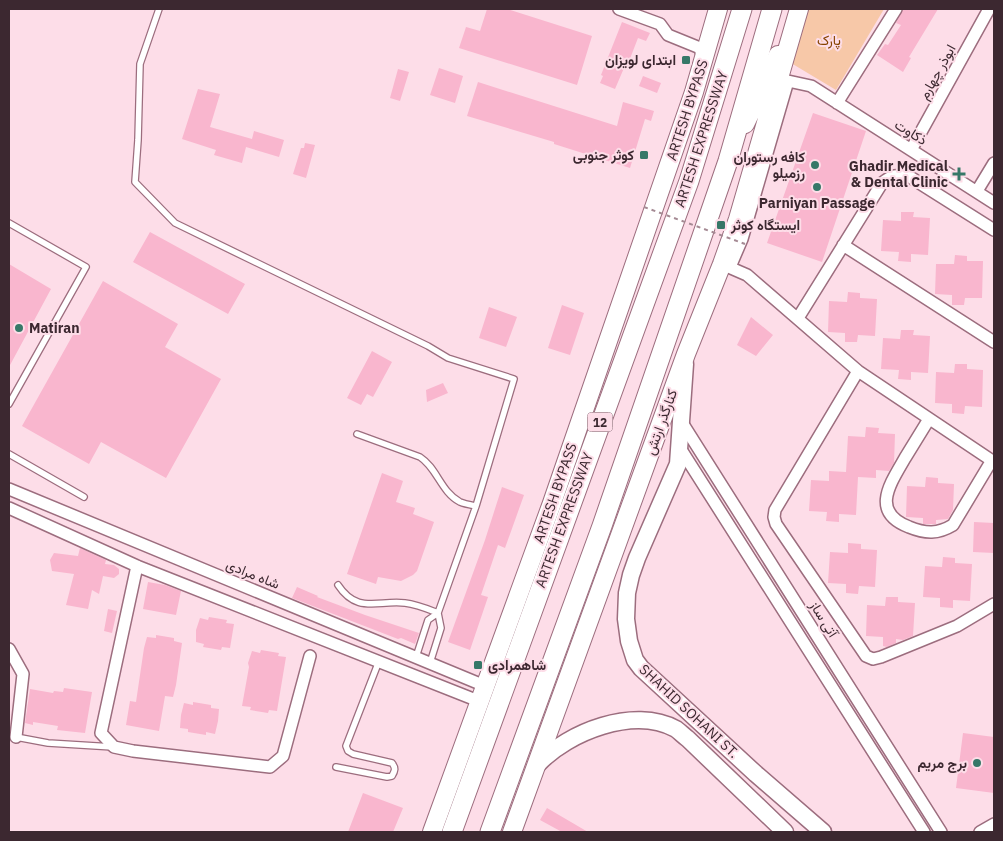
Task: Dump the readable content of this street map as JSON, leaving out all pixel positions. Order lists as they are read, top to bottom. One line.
{"streets":{"highway":["ARTESH EXPRESSWAY","12"],"main road":["ARTESH BYPASS","کنارگذر ارتش","SHAHID SOHANI ST."],"street":["ابوذر چهارم","ذکاوت","شاه مرادی","آتی ساز"]},"crossings":[["ابوذر چهارم","ذکاوت"],["ARTESH BYPASS","شاه مرادی"],["ذکاوت","کنارگذر ارتش"],["کنارگذر ارتش","SHAHID SOHANI ST."],["آتی ساز","SHAHID SOHANI ST."]],"parks":["پارک"],"places":{"transit":["ابتدای لویزان","کوثر جنوبی","ایستگاه کوثر","شاهمرادی"],"other":["کافه رستوران رزمیلو","Parniyan Passage","Matiran","برج مریم"],"health":["Ghadir Medical & Dental Clinic"]}}
